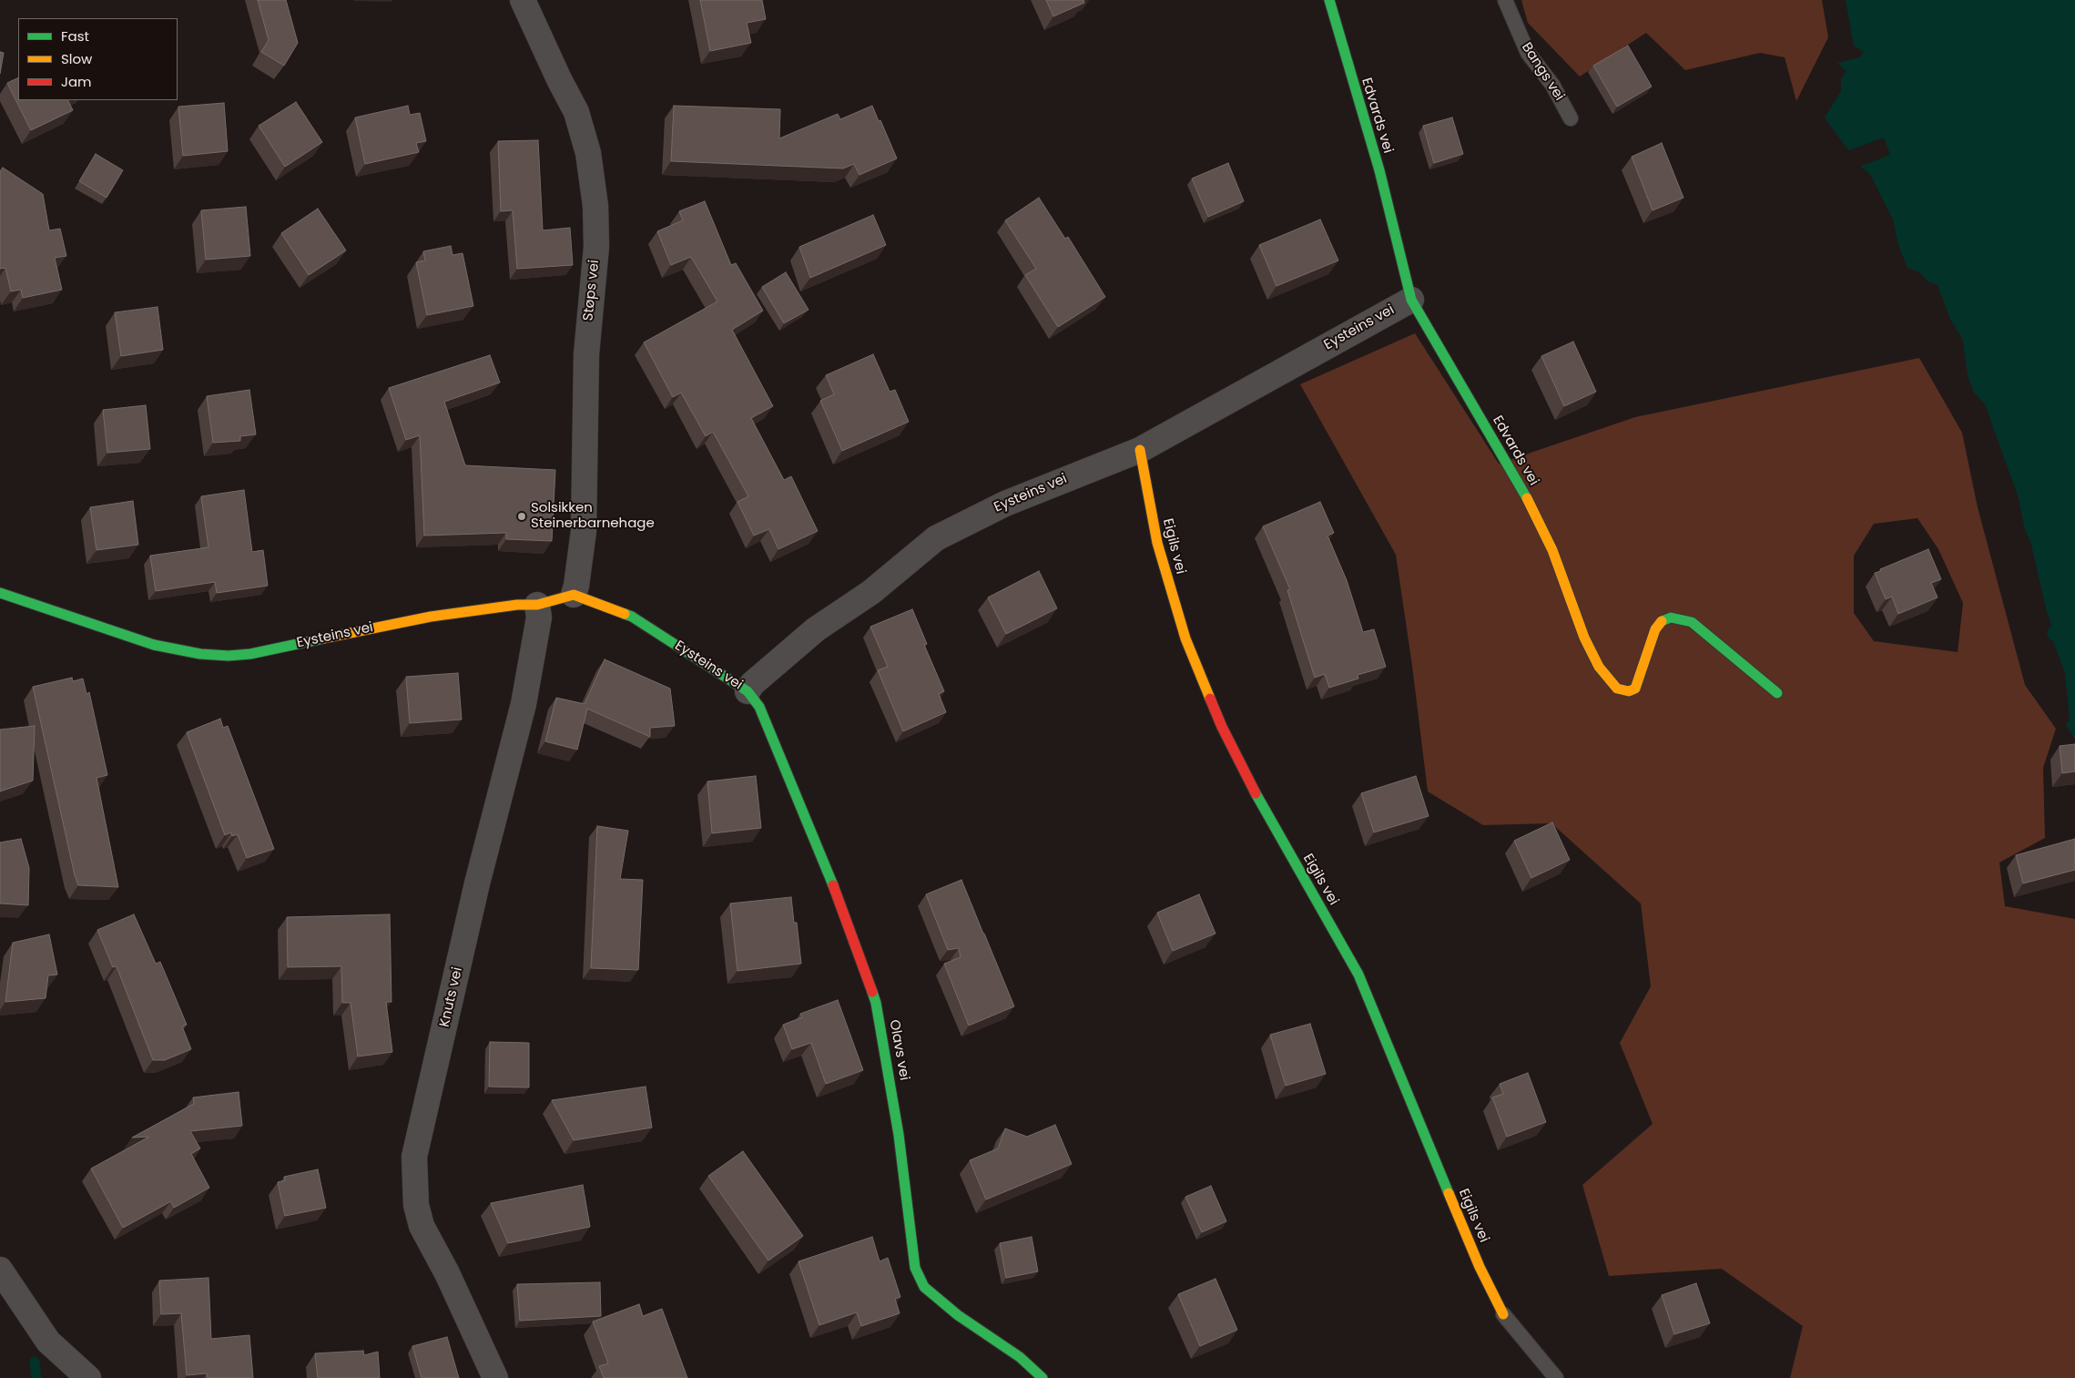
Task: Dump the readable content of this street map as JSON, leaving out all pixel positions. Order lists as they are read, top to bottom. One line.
{"streets":{"street":["Edvards vei","Støps vei","Eysteins vei","Eigils vei","Knuts vei","Olavs vei"],"lane":["Bangs vei"]},"crossings":[["Edvards vei","Eysteins vei"],["Støps vei","Eysteins vei"],["Eysteins vei","Eigils vei"],["Eysteins vei","Knuts vei"],["Eysteins vei","Olavs vei"]],"places":["Solsikken Steinerbarnehage"],"legend":["Fast","Slow","Jam"]}
